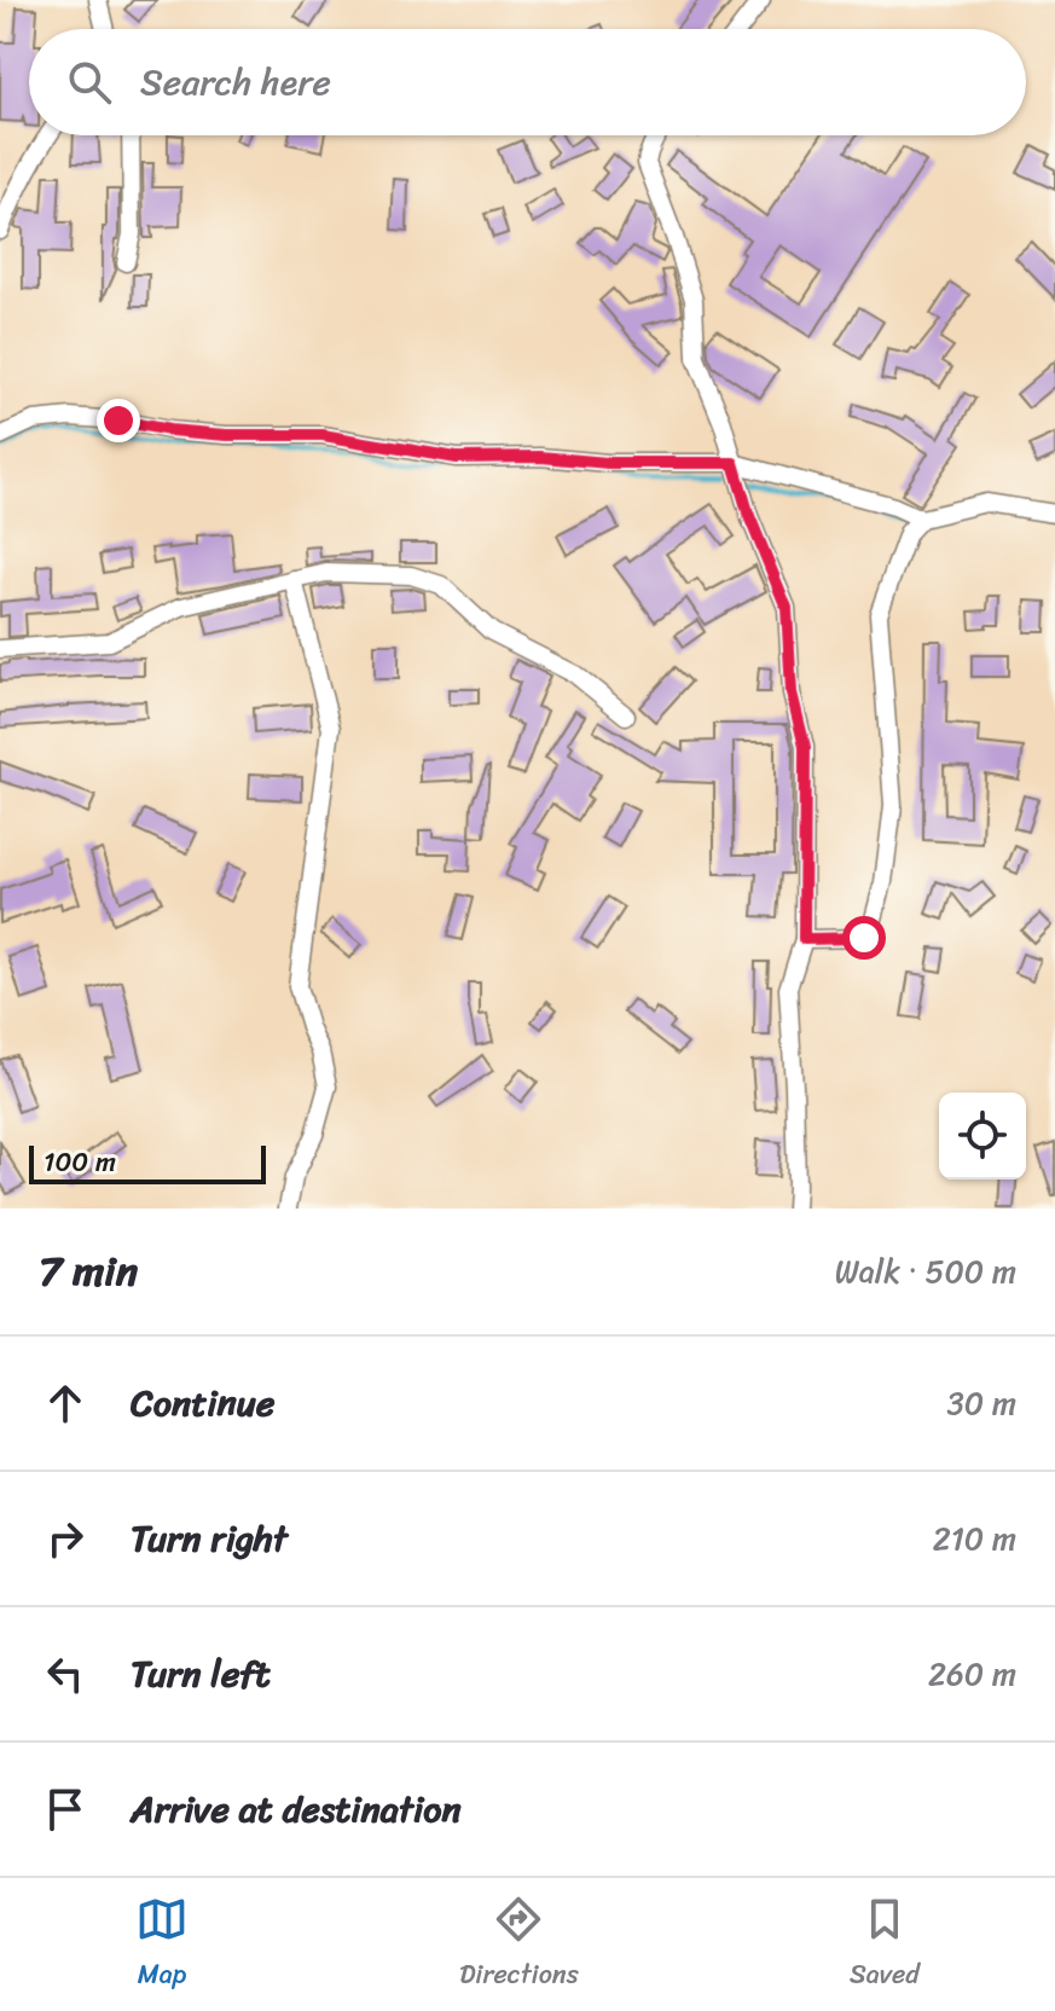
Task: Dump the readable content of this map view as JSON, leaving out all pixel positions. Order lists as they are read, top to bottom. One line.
{"scale_bar":"100 m","page":{"search":"Search here","scale":"100 m","heading":["7 min","Walk · 500 m"],"list":[["Continue","30 m"],["Turn right","210 m"],["Turn left","260 m"],"Arrive at destination"],"nav":["Map","Directions","Saved"]}}
